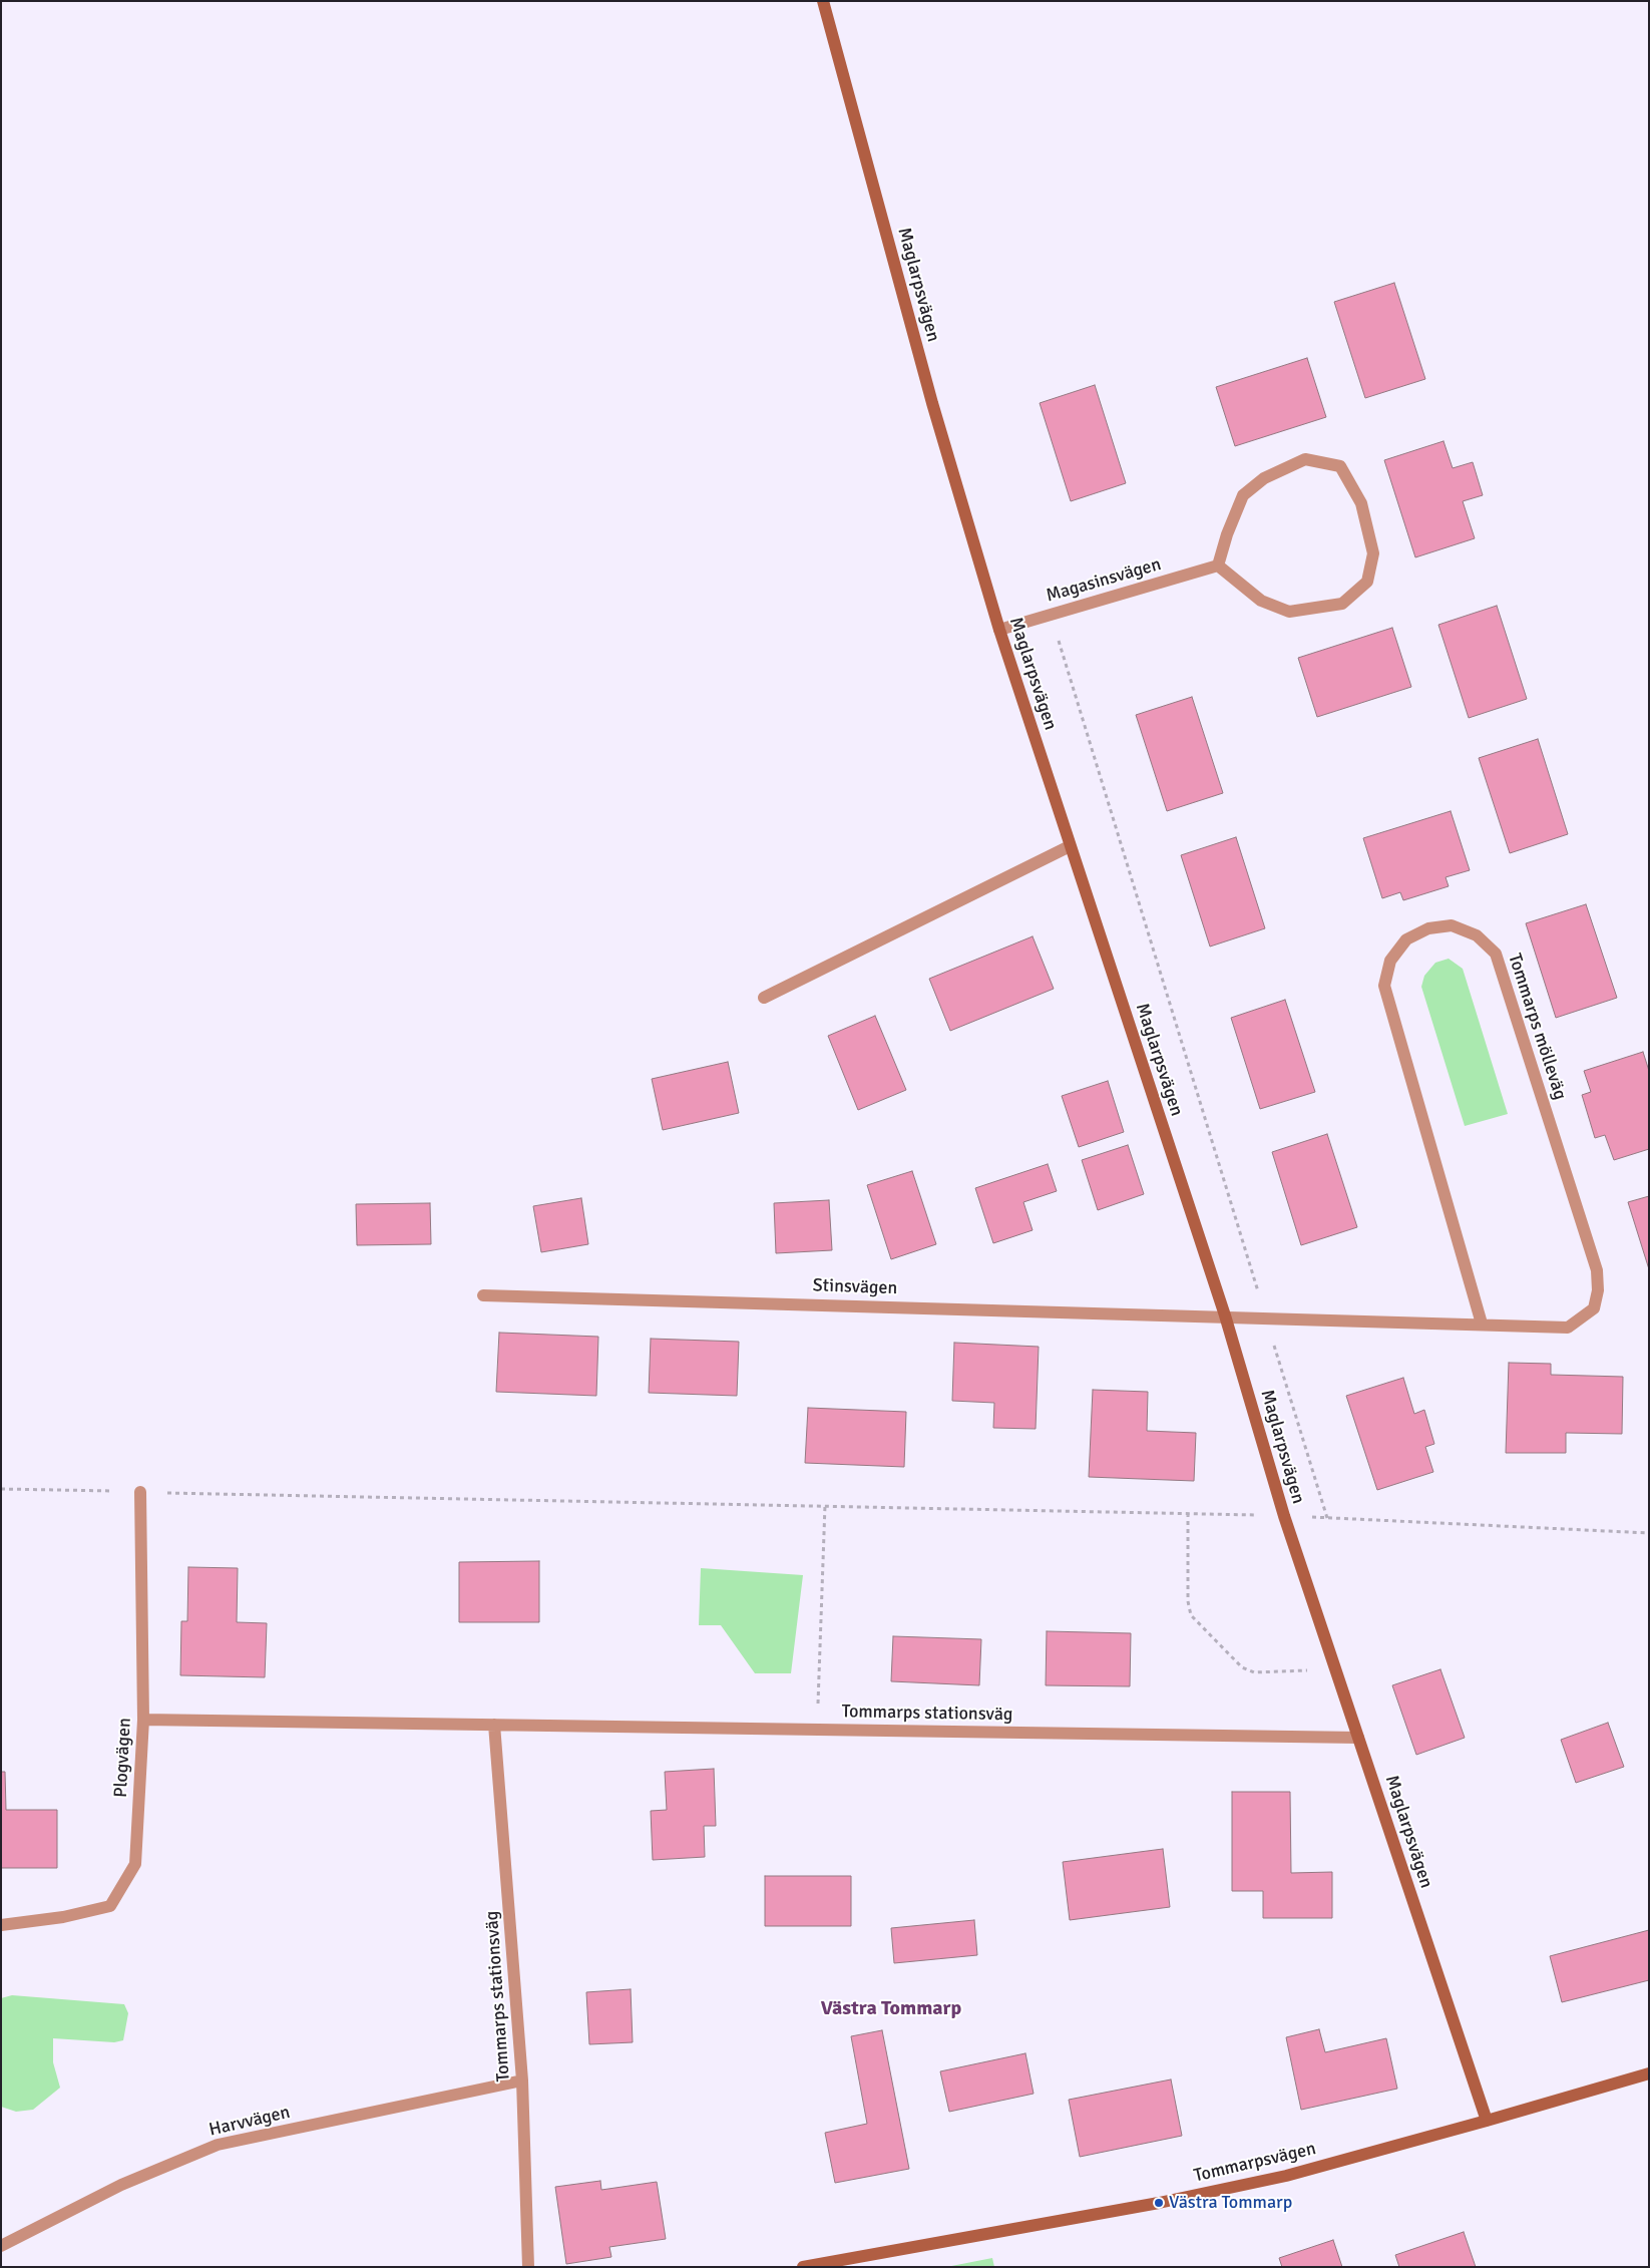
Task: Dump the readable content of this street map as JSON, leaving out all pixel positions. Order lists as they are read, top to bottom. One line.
{"streets":{"street":["Maglarpsvägen","Magasinsvägen","Tommarps mölleväg","Stinsvägen","Tommarps stationsväg","Plogvägen","Harvvägen","Tommarpsvägen"]},"crossings":[["Maglarpsvägen","Magasinsvägen"],["Maglarpsvägen","Tommarps mölleväg"],["Maglarpsvägen","Stinsvägen"],["Maglarpsvägen","Tommarps stationsväg"],["Maglarpsvägen","Tommarpsvägen"],["Tommarps mölleväg","Stinsvägen"],["Tommarps stationsväg","Plogvägen"],["Tommarps stationsväg","Harvvägen"]],"districts":["Västra Tommarp"],"places":["Västra Tommarp"]}
